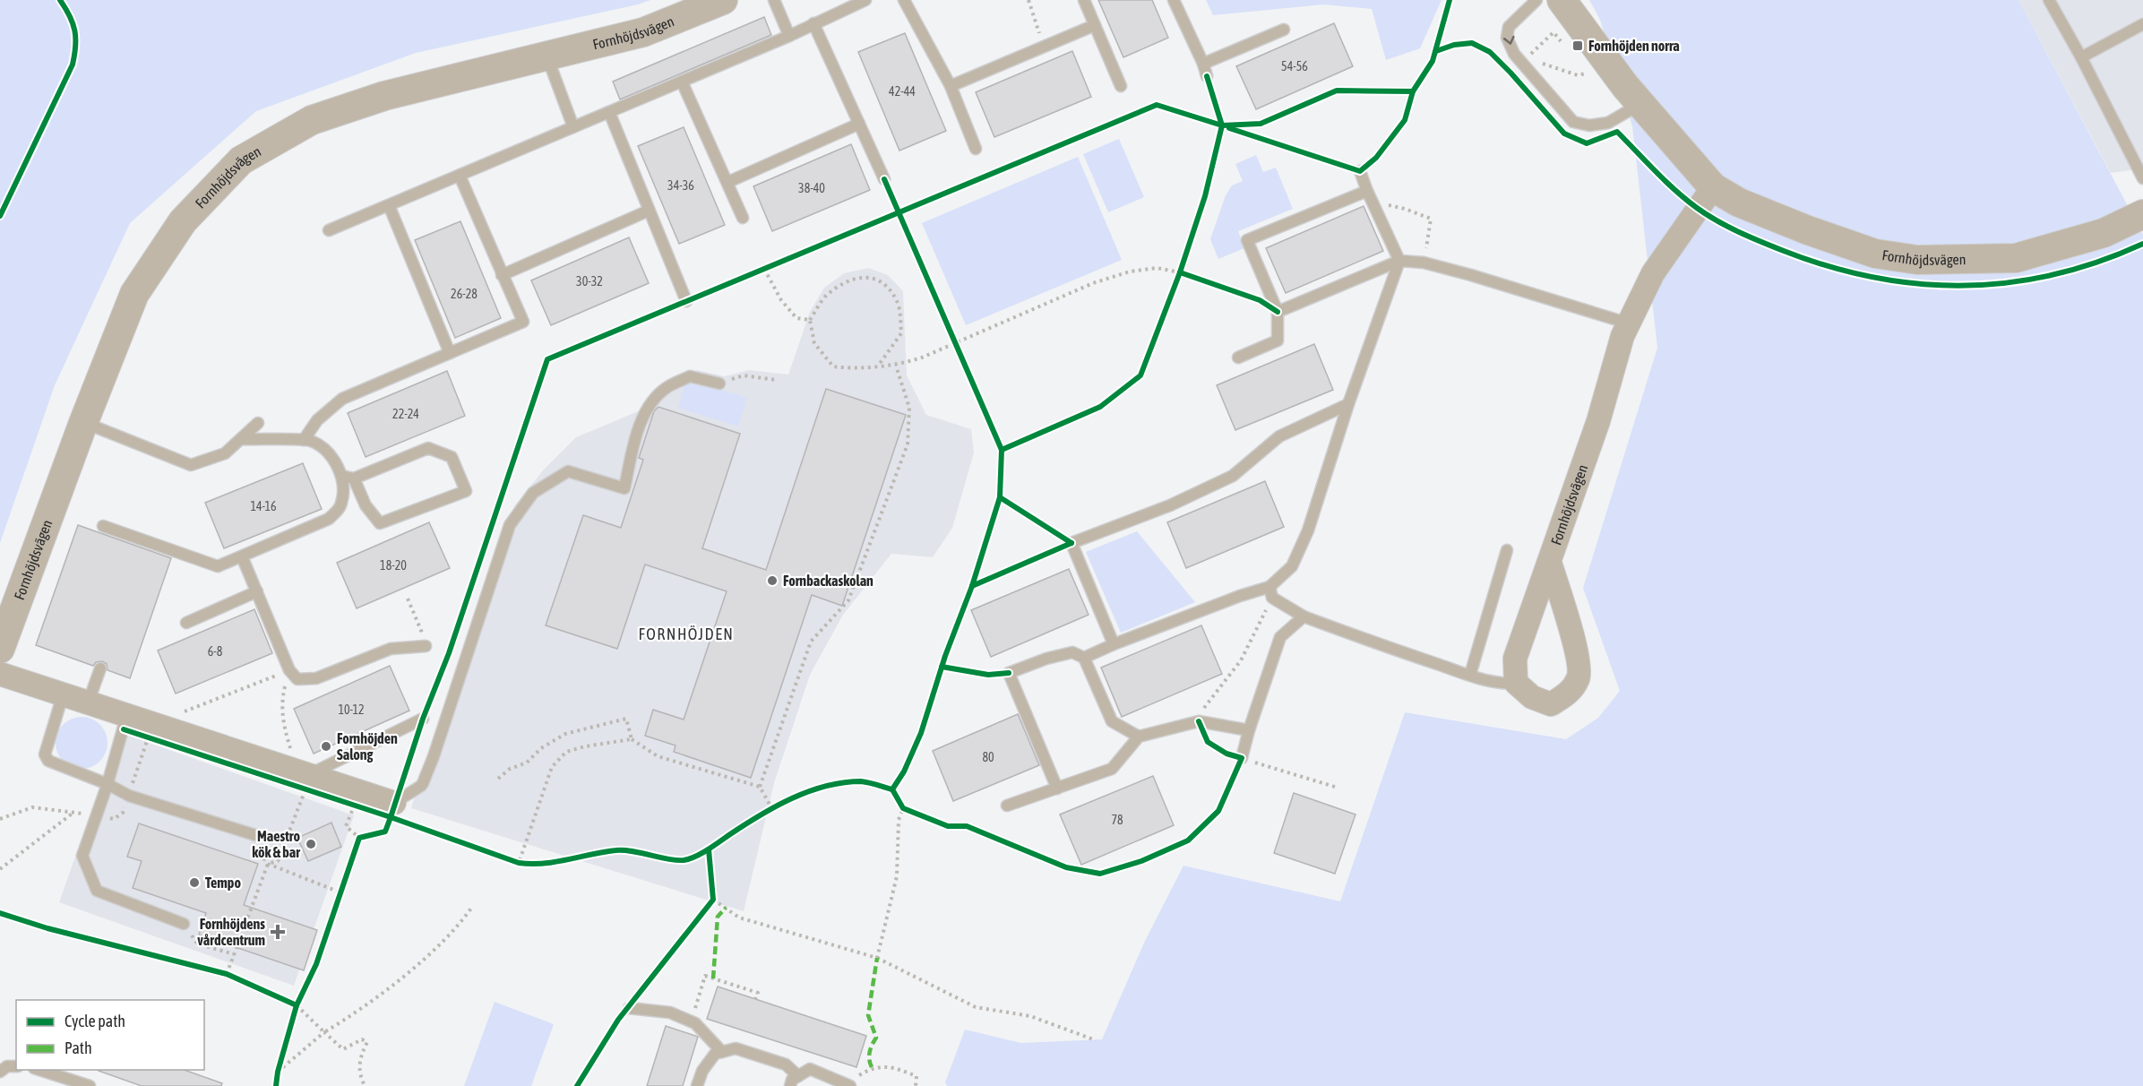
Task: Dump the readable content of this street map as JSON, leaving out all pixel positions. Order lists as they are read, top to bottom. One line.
{"streets":{"street":["Fornhöjdsvägen"]},"districts":["FORNHÖJDEN"],"places":{"transit":["Fornhöjden norra"],"other":["Fornbackaskolan","Fornhöjden Salong","Maestro kök & bar","Tempo"],"health":["Fornhöjdens vårdcentrum"]},"house_numbers":["54-56","42-44","34-36","38-40","30-32","26-28","22-24","14-16","18-20","6-8","10-12","80","78"],"legend":["Cycle path","Path"]}
